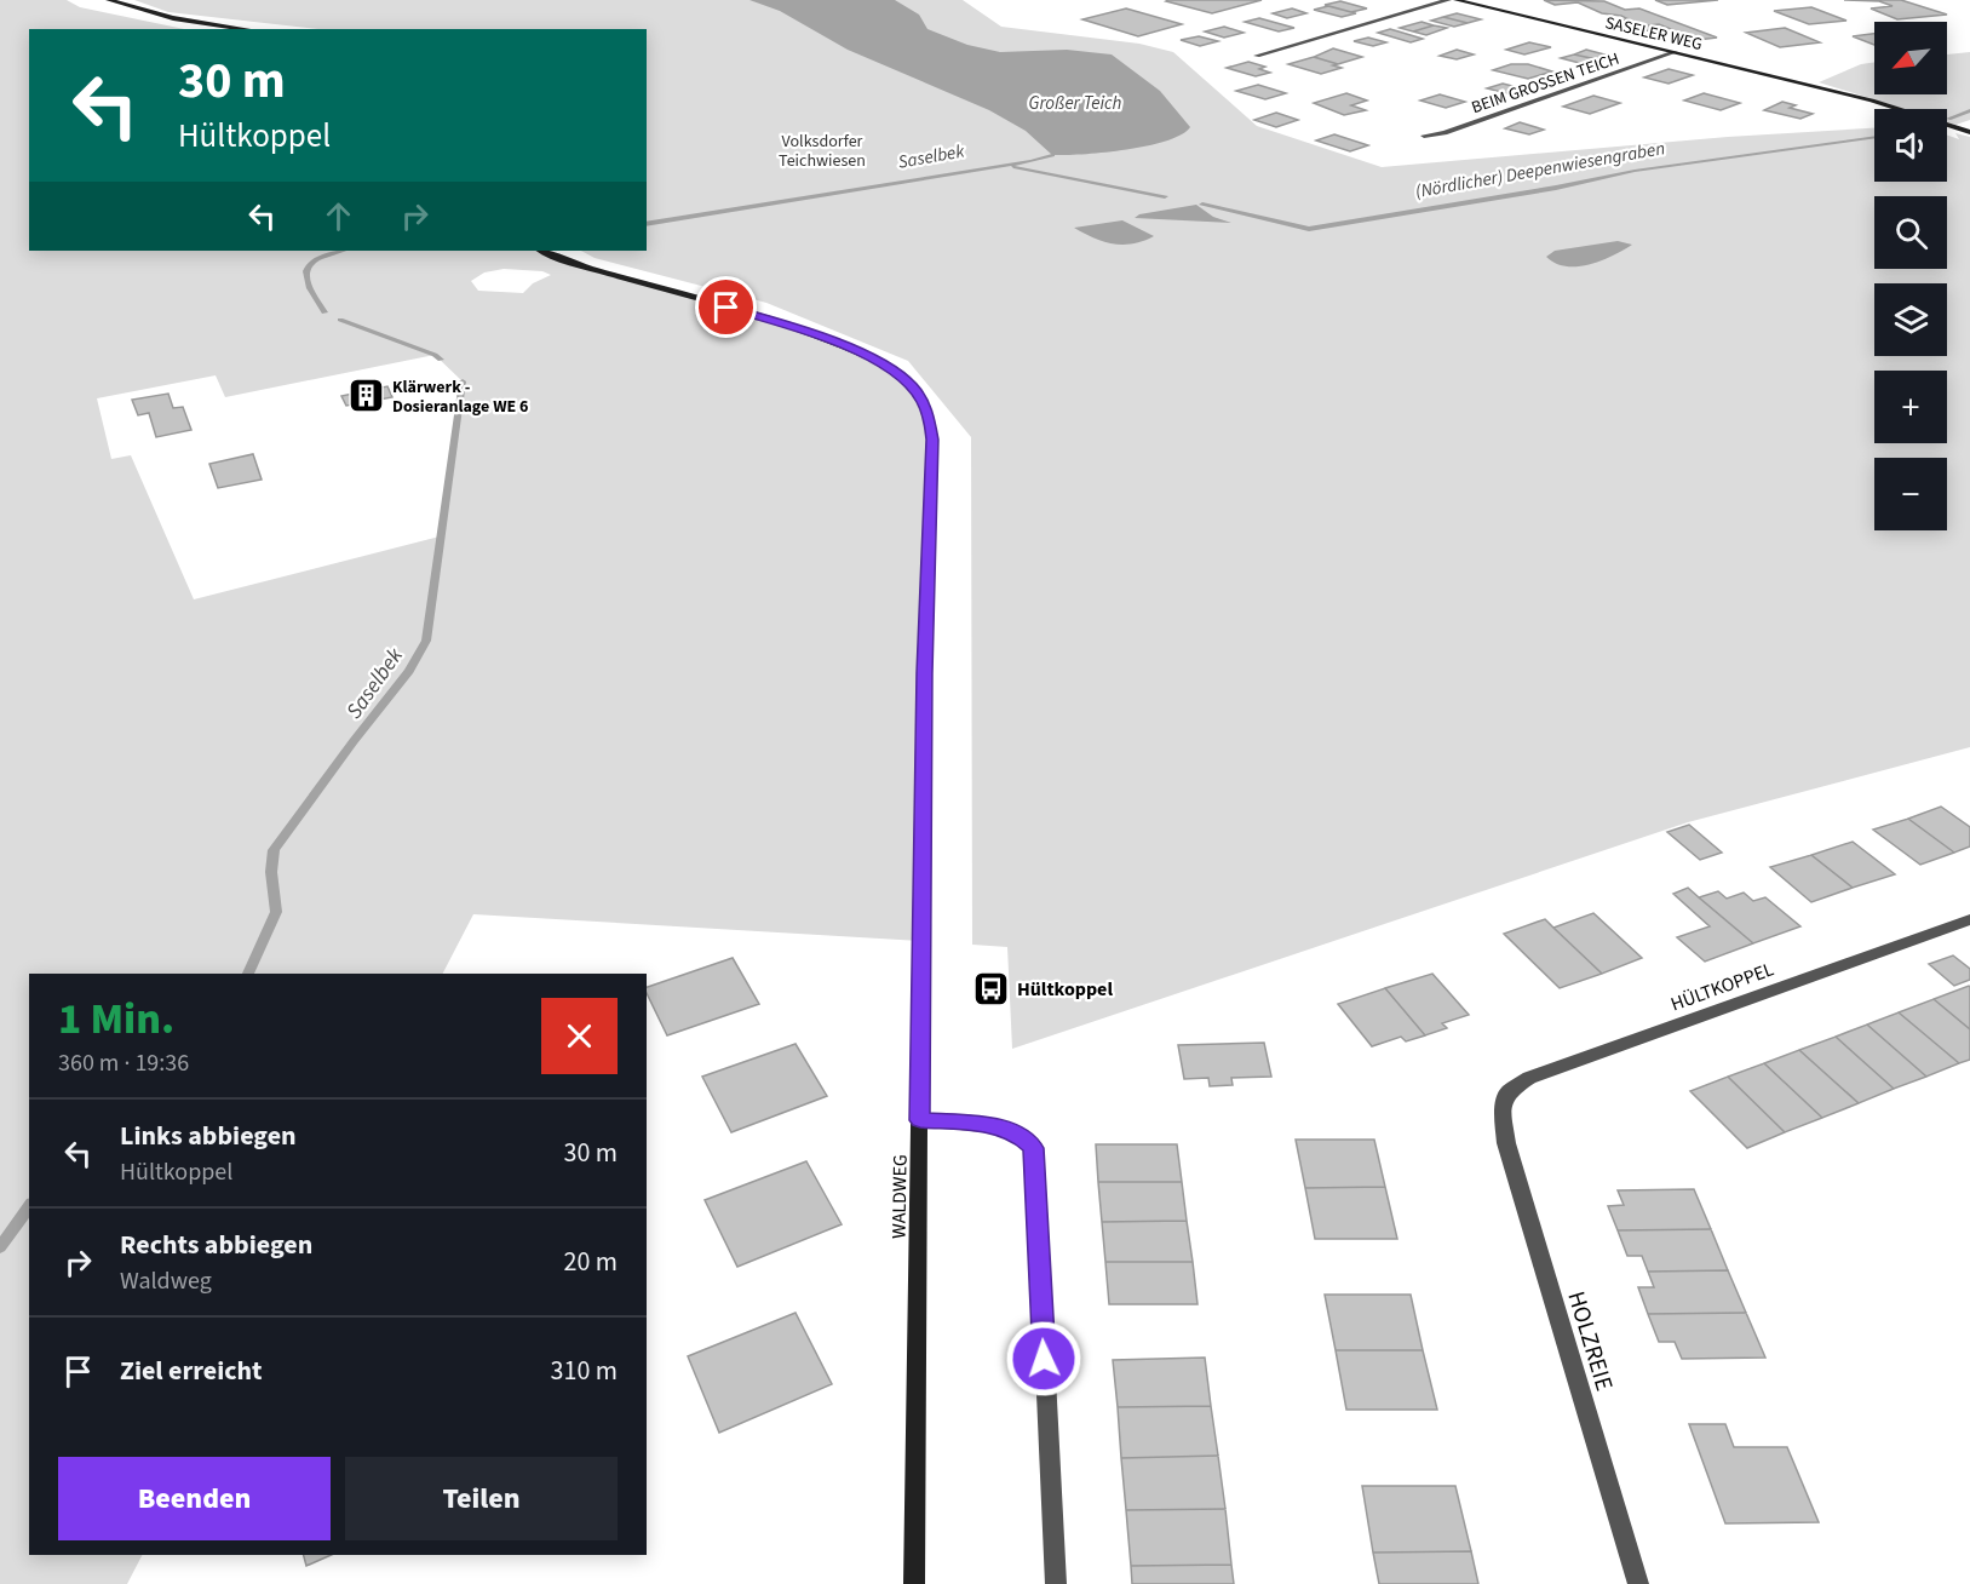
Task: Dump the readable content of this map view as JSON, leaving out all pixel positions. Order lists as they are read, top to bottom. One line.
{"streets":{"main road":["SASELER WEG","WALDWEG"],"street":["BEIM GROSSEN TEICH","HÜLTKOPPEL","HOLZREIE"]},"crossings":[["SASELER WEG","BEIM GROSSEN TEICH"],["HÜLTKOPPEL","HOLZREIE"]],"water":["Großer Teich","Saselbek","(Nördlicher) Deepenwiesengraben"],"parks":["Volksdorfer Teichwiesen"],"places":{"building":["Klärwerk - Dosieranlage WE 6"],"bus stop":["Hültkoppel"]},"north":"bottom left","page":{"map_buttons":["+","−"],"turn":["30 m","Hültkoppel"],"heading":["1 Min.","360 m · 19:36"],"list":[{"name":"Links abbiegen","note":"Hültkoppel","value":"30 m"},{"name":"Rechts abbiegen","note":"Waldweg","value":"20 m"},{"name":"Ziel erreicht","value":"310 m"}],"buttons":["Beenden","Teilen"]}}
